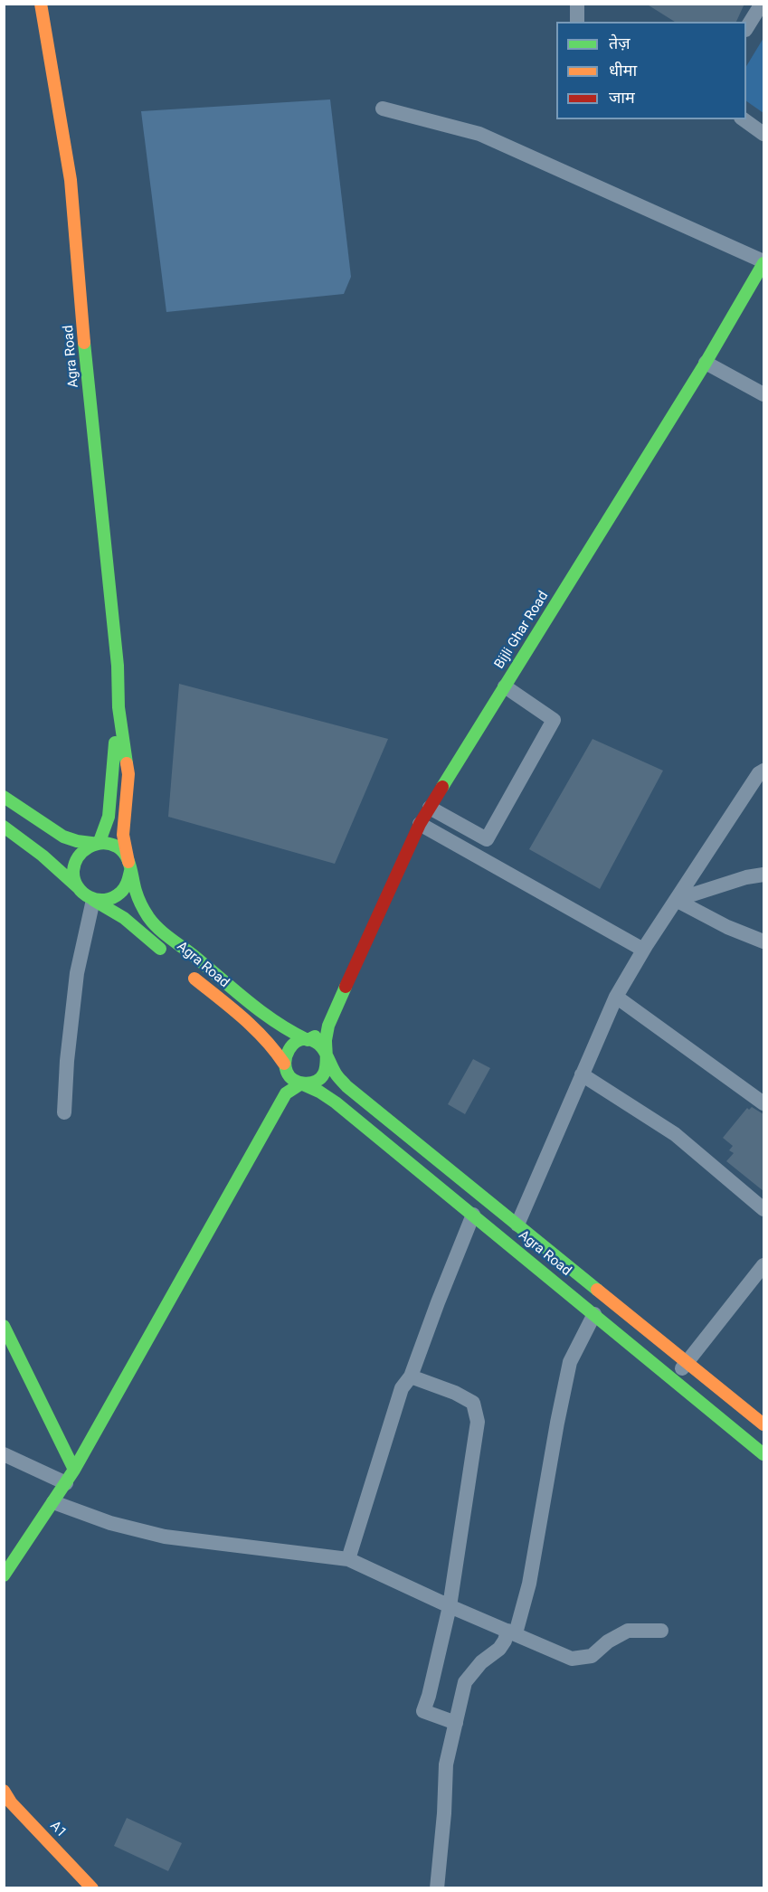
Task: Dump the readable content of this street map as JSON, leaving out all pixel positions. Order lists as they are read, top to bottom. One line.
{"streets":{"main road":["Agra Road","Bijli Ghar Road","A1"]},"legend":["तेज़","धीमा","जाम"]}
